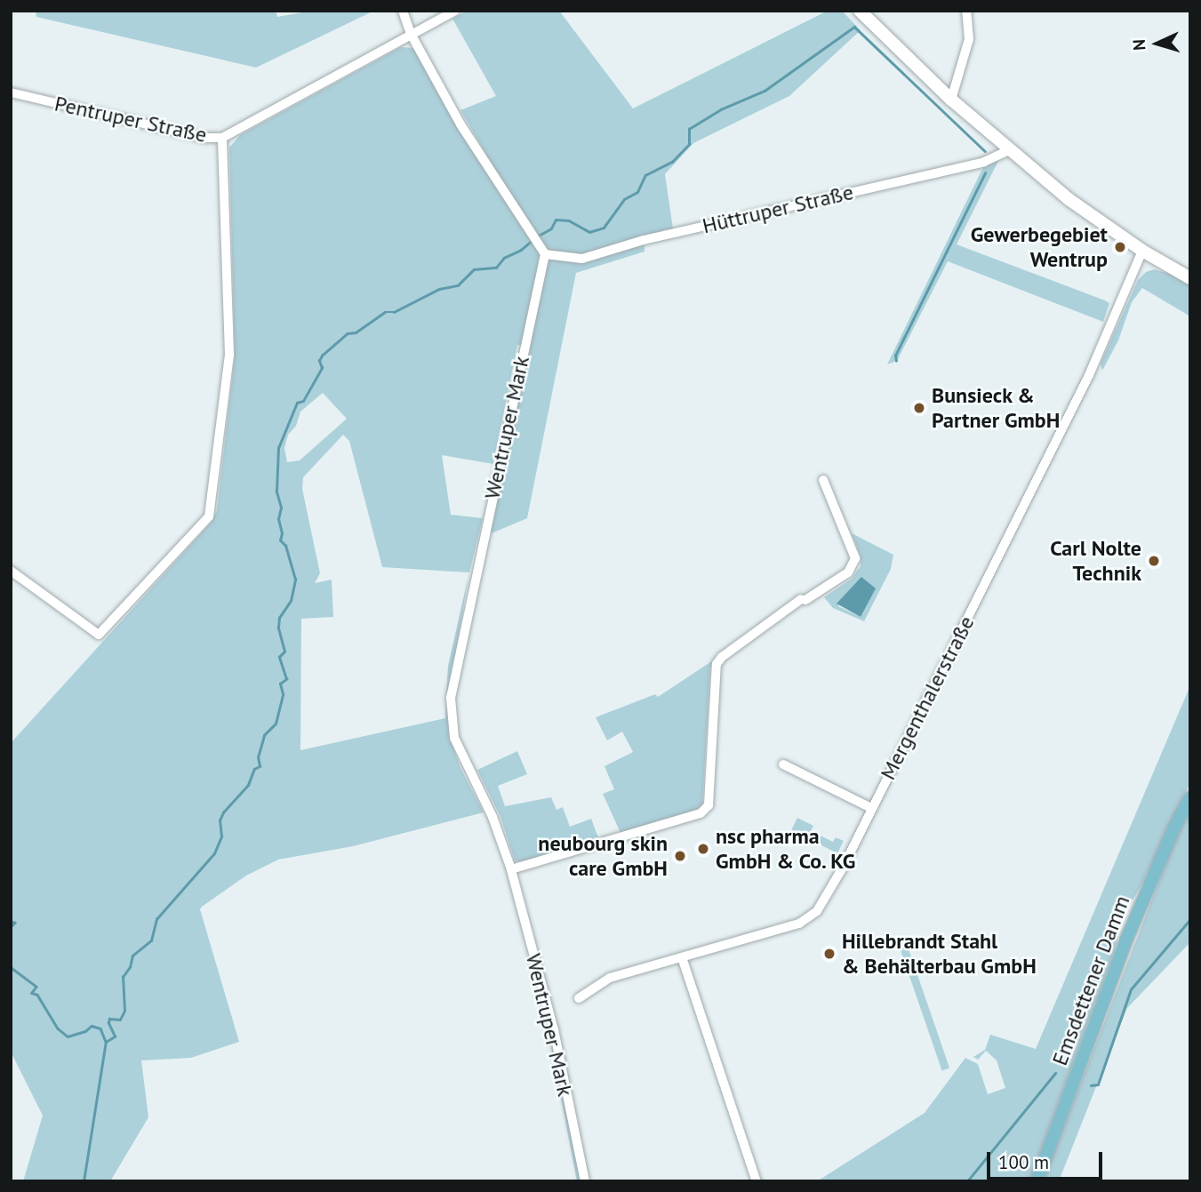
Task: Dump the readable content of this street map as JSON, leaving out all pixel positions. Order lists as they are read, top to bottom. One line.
{"streets":{"main road":["Emsdettener Damm"],"street":["Pentruper Straße","Hüttruper Straße","Wentruper Mark","Mergenthalerstraße"]},"crossings":[["Hüttruper Straße","Wentruper Mark"]],"places":["Gewerbegebiet Wentrup","Bunsieck & Partner GmbH","Carl Nolte Technik","nsc pharma GmbH & Co. KG","neubourg skin care GmbH","Hillebrandt Stahl & Behälterbau GmbH"],"scale_bar":"100 m","north":"left"}
